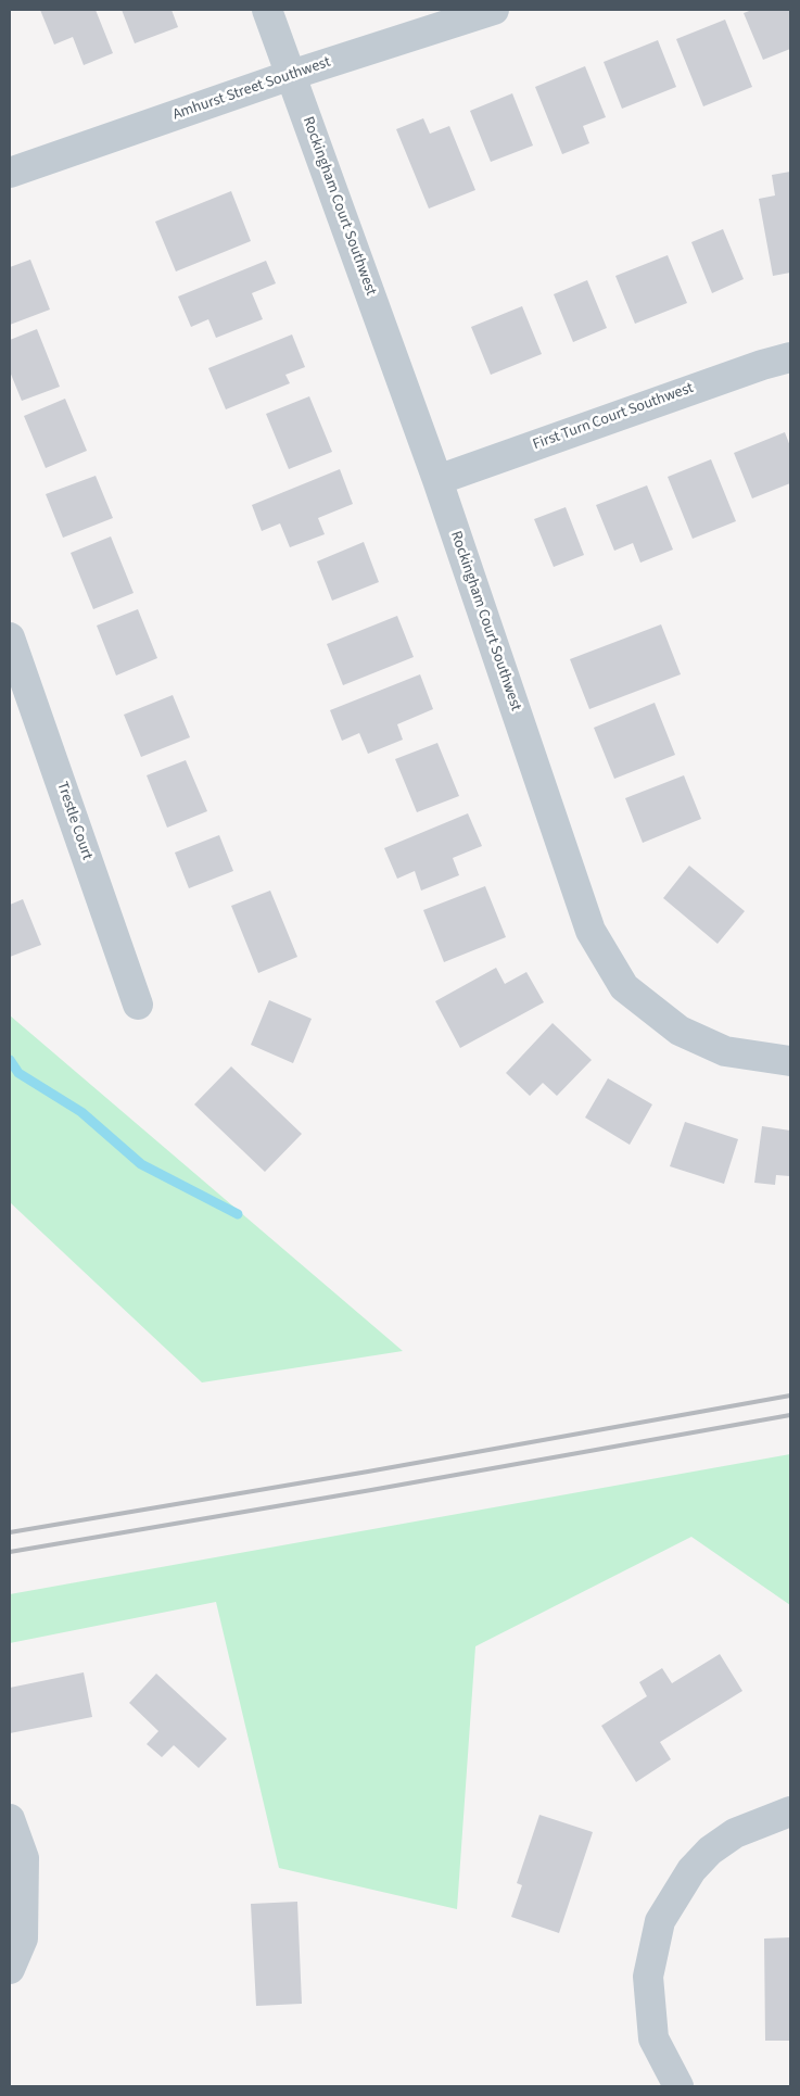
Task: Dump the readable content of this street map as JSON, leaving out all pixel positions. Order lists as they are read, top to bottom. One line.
{"streets":{"street":["Amhurst Street Southwest","Rockingham Court Southwest","First Turn Court Southwest","Trestle Court"]},"crossings":[["Amhurst Street Southwest","Rockingham Court Southwest"],["Rockingham Court Southwest","First Turn Court Southwest"]]}
